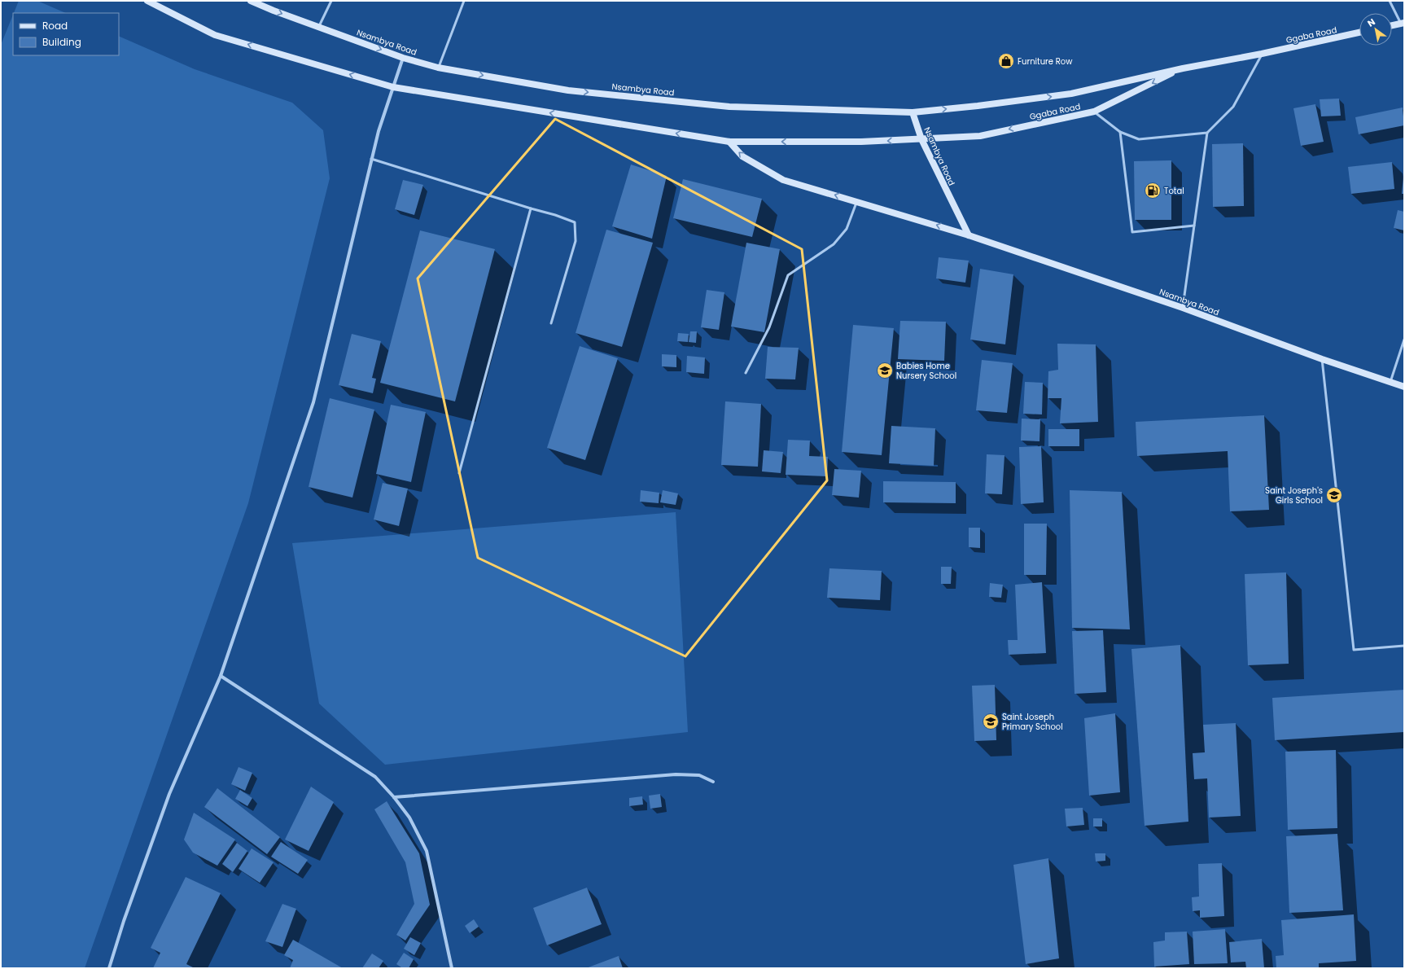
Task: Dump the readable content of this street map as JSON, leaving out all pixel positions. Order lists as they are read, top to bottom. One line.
{"streets":{"main road":["Ggaba Road","Nsambya Road"]},"crossings":[["Ggaba Road","Nsambya Road"]],"places":{"shop":["Furniture Row"],"fuel station":["Total"],"school or university":["Babies Home Nursery School","Saint Joseph's Girls School","Saint Joseph Primary School"]},"legend":["Road","Building"],"north":"top left"}
